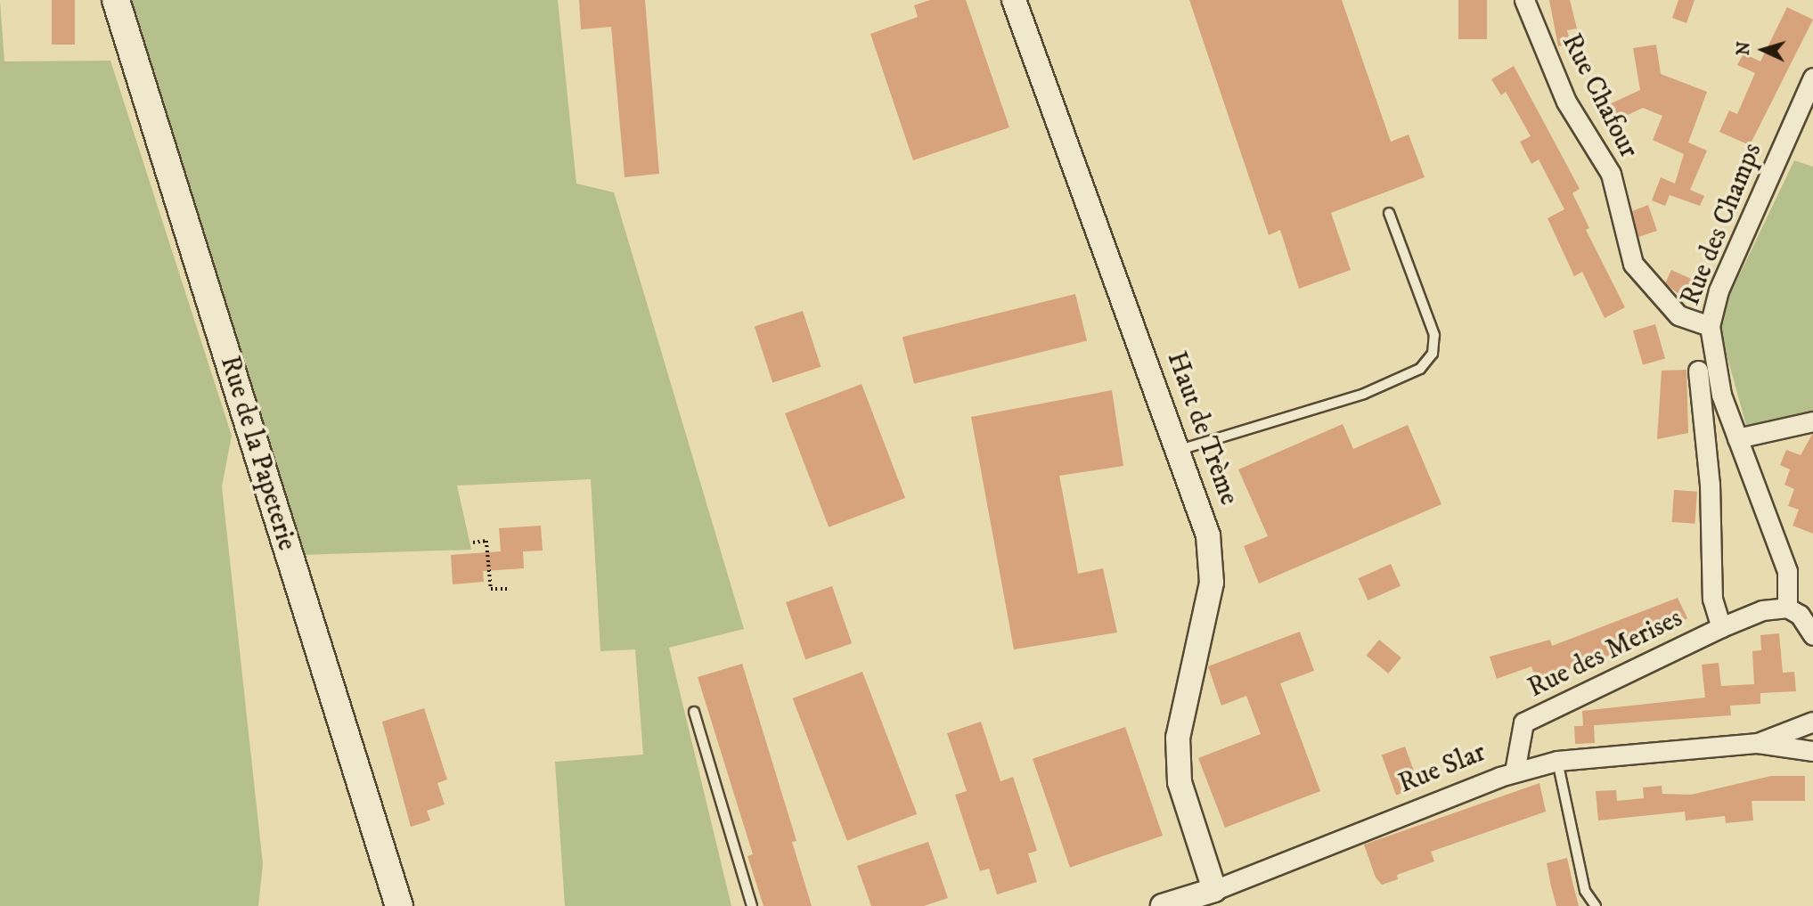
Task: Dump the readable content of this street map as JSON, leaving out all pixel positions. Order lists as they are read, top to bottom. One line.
{"streets":{"main road":["Rue de la Papeterie"],"street":["Rue Chafour","Rue des Champs","Haut de Trème","Rue des Merises","Rue Slar"]},"crossings":[["Rue Chafour","Rue des Champs"],["Haut de Trème","Rue Slar"],["Rue des Merises","Rue Slar"]],"north":"left"}
